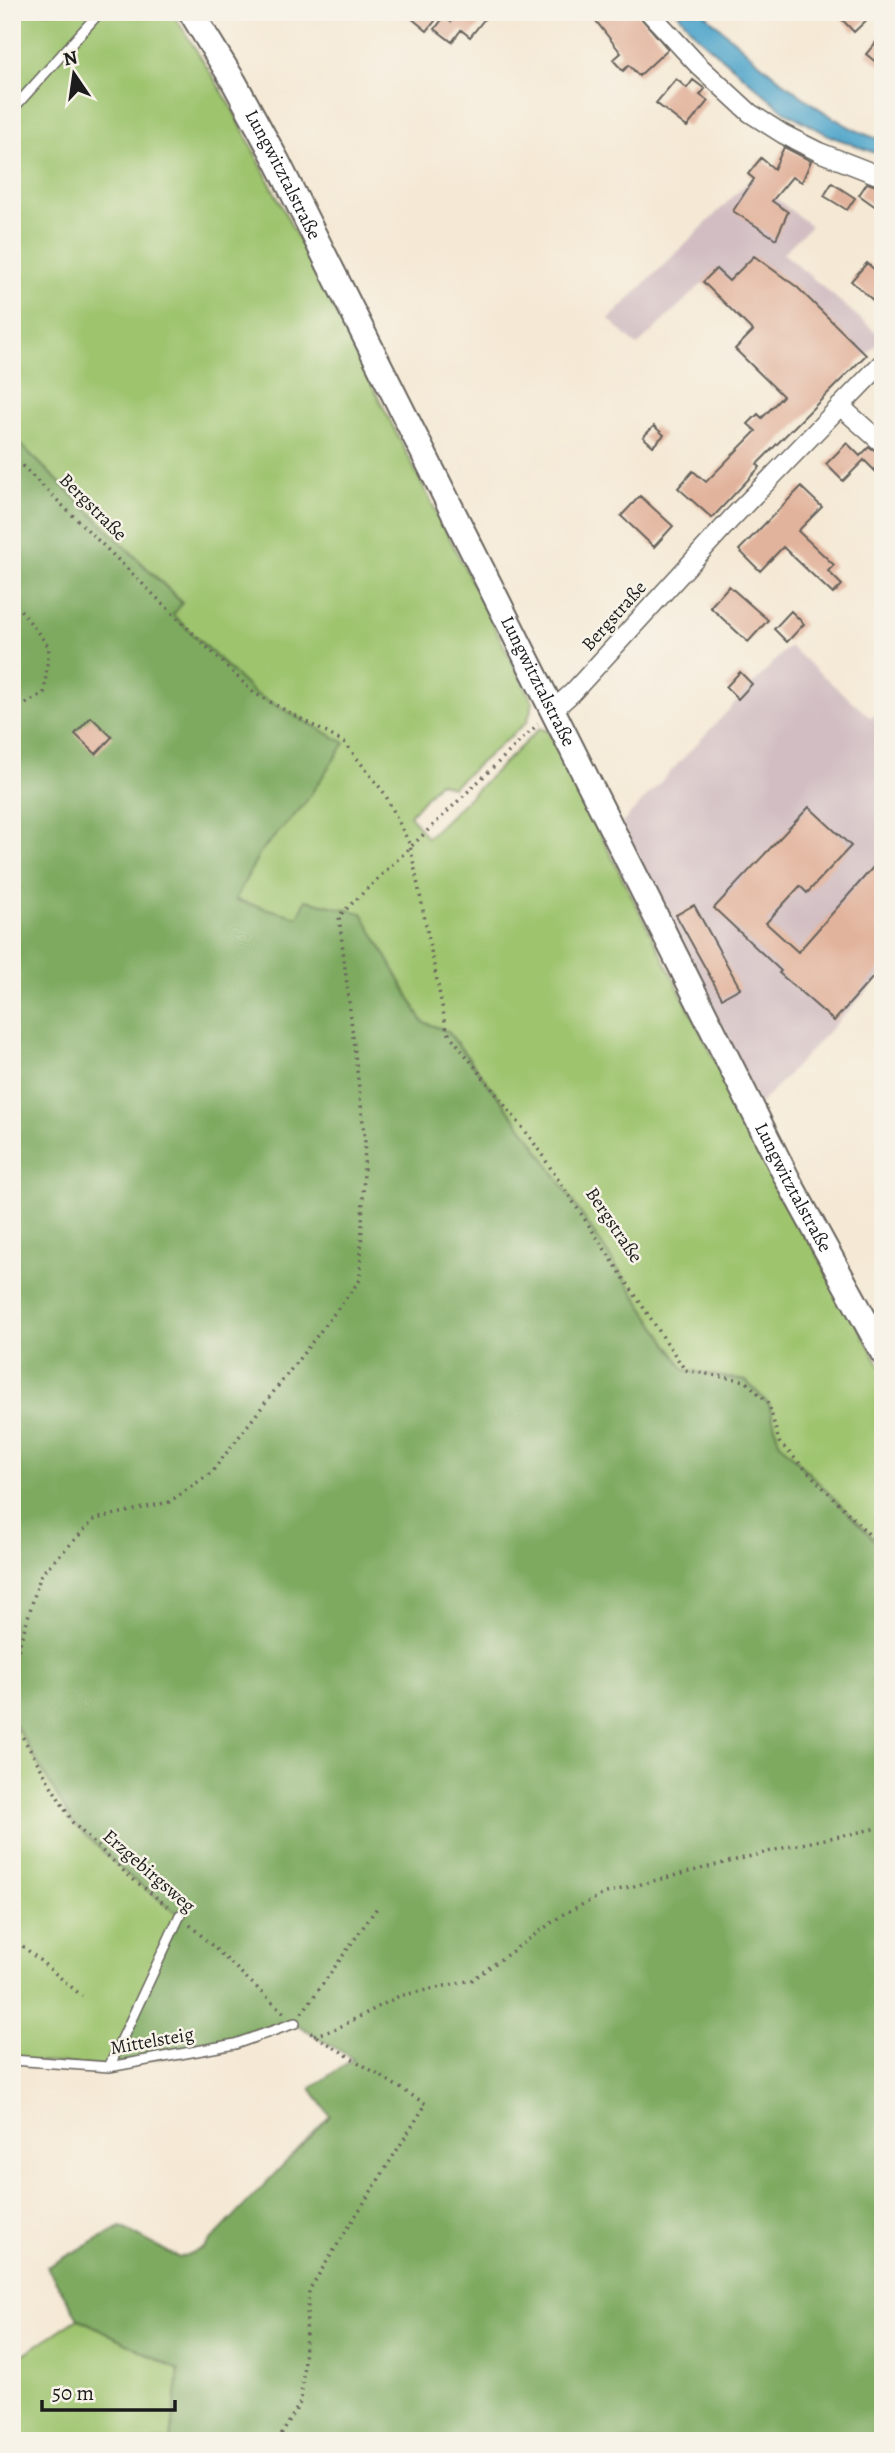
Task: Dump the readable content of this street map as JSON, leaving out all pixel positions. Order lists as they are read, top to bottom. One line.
{"streets":{"main road":["Lungwitztalstraße"],"street":["Bergstraße"],"lane":["Mittelsteig"],"path":["Erzgebirgsweg"]},"crossings":[["Lungwitztalstraße","Bergstraße"],["Erzgebirgsweg","Mittelsteig"]],"scale_bar":"50 m","north":"top"}
